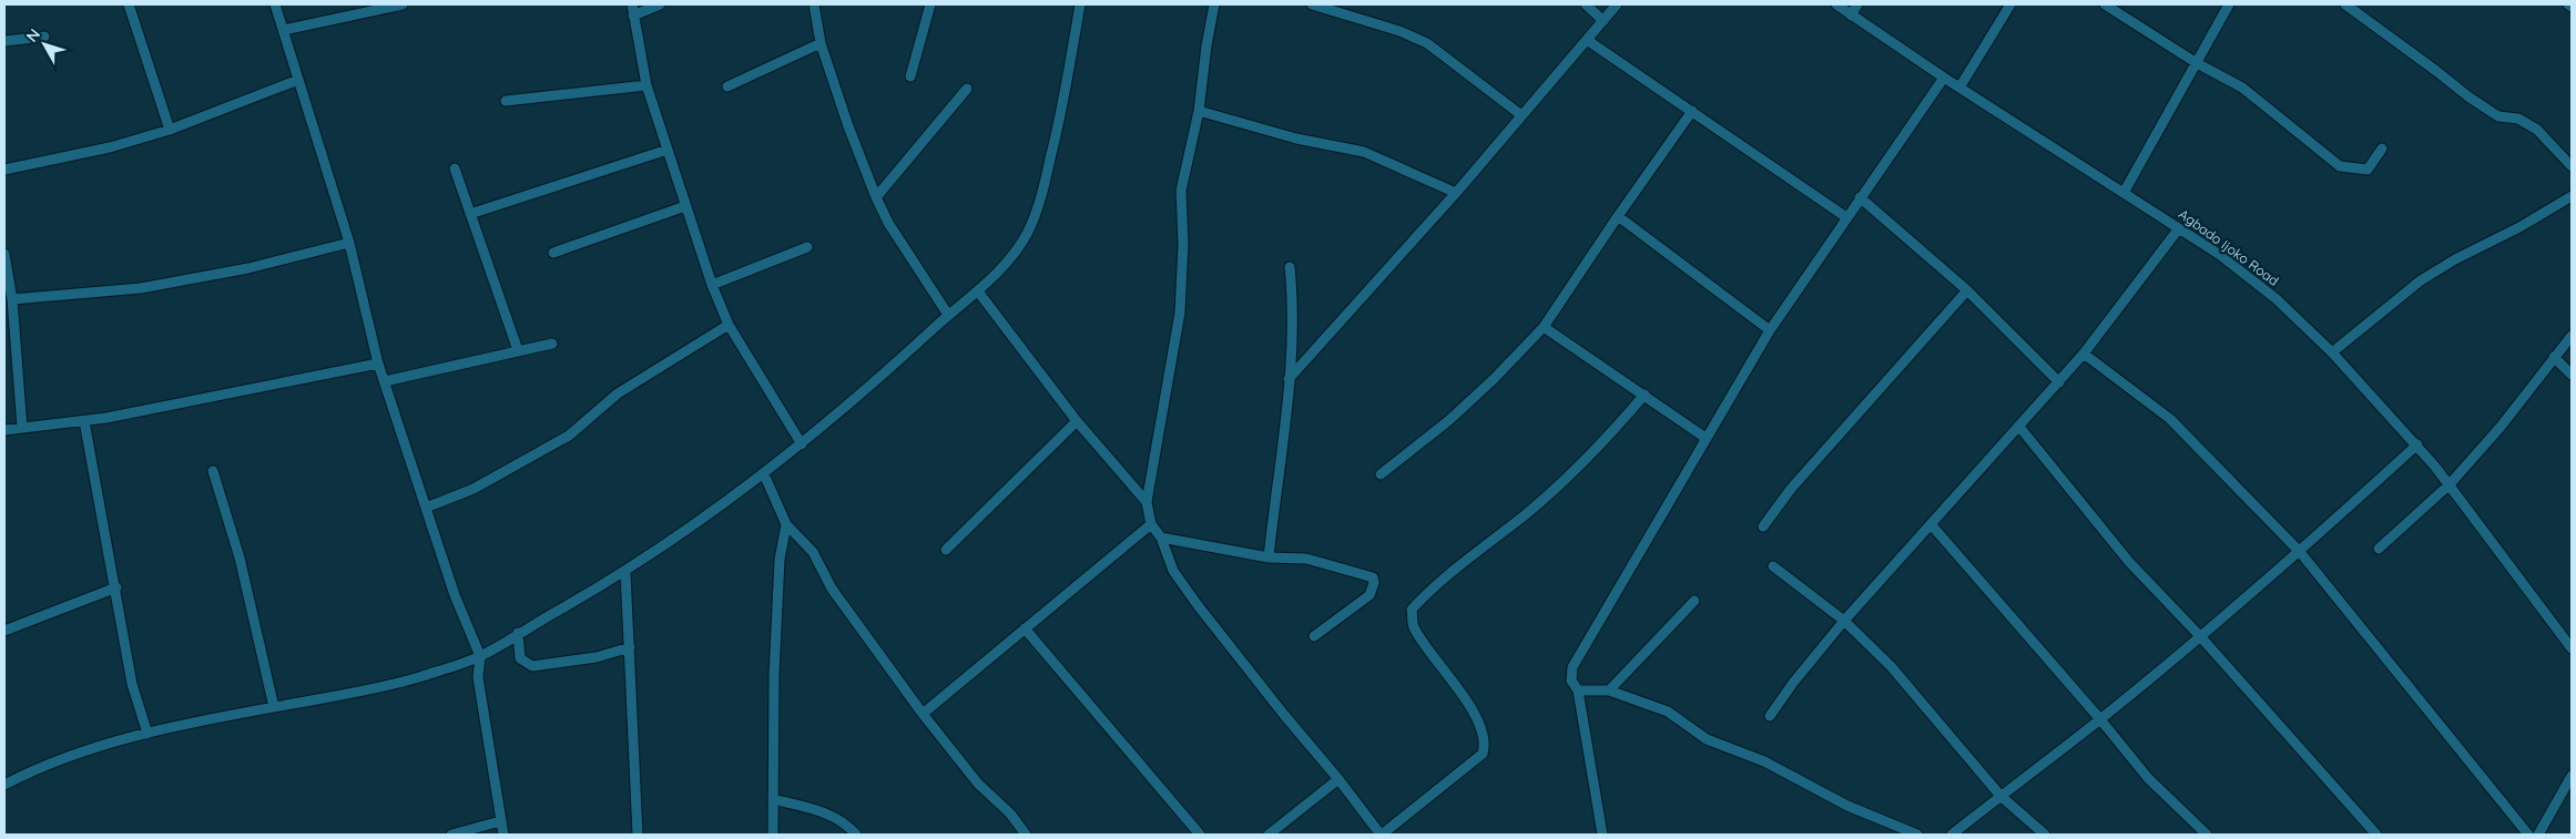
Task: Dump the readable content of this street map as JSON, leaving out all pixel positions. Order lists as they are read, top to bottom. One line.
{"streets":{"street":["Agbado Ijoko Road"]},"north":"top left"}
